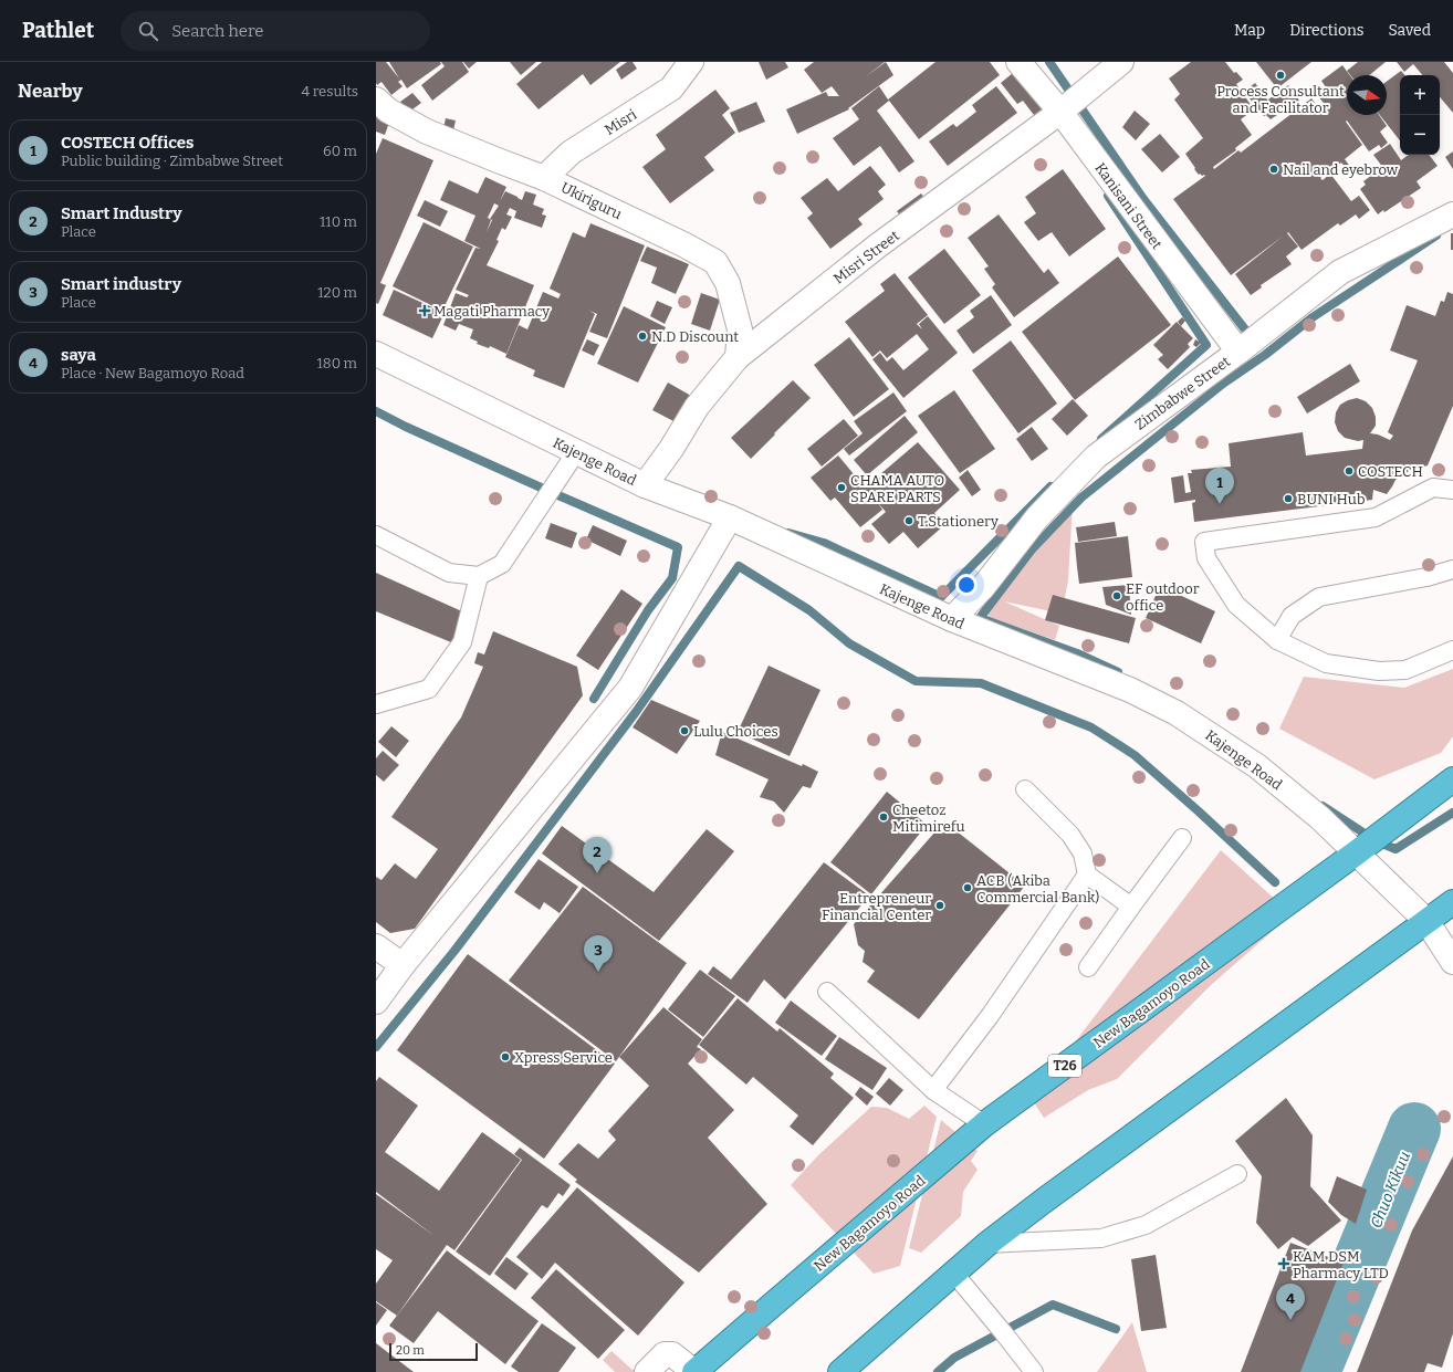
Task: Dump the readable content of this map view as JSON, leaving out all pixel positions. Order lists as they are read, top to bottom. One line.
{"streets":{"highway":["New Bagamoyo Road","T26"],"street":["Misri","Ukiriguru","Kanisani Street","Misri Street","Zimbabwe Street","Kajenge Road"]},"crossings":[["Misri","Ukiriguru"],["Ukiriguru","Misri Street"],["Kanisani Street","Misri Street"],["Kanisani Street","Zimbabwe Street"],["Misri Street","Kajenge Road"],["Zimbabwe Street","Kajenge Road"],["Kajenge Road","New Bagamoyo Road"]],"water":["Chuo Kikuu"],"places":{"other":["Process Consultant and Facilitator","Nail and eyebrow","N.D Discount","COSTECH","CHAMA AUTO SPARE PARTS","BUNI Hub","T.Stationery","EF outdoor office","Lulu Choices","Cheetoz Mitimirefu","ACB (Akiba Commercial Bank)","Entrepreneur Financial Center","Xpress Service"],"health":["Magati Pharmacy","KAM DSM Pharmacy LTD"]},"scale_bar":"20 m","north":"right","page":{"header":"Pathlet","search":"Search here","nav":["Map","Directions","Saved"],"heading":["Nearby","4 results"],"map_buttons":["+","−"],"list":[{"mark":"1","name":"COSTECH Offices","note":"Public building · Zimbabwe Street","value":"60 m"},{"mark":"2","name":"Smart Industry","note":"Place","value":"110 m"},{"mark":"3","name":"Smart industry","note":"Place","value":"120 m"},{"mark":"4","name":"saya","note":"Place · New Bagamoyo Road","value":"180 m"}],"pins":["1","2","3","4"],"scale":"20 m"}}
